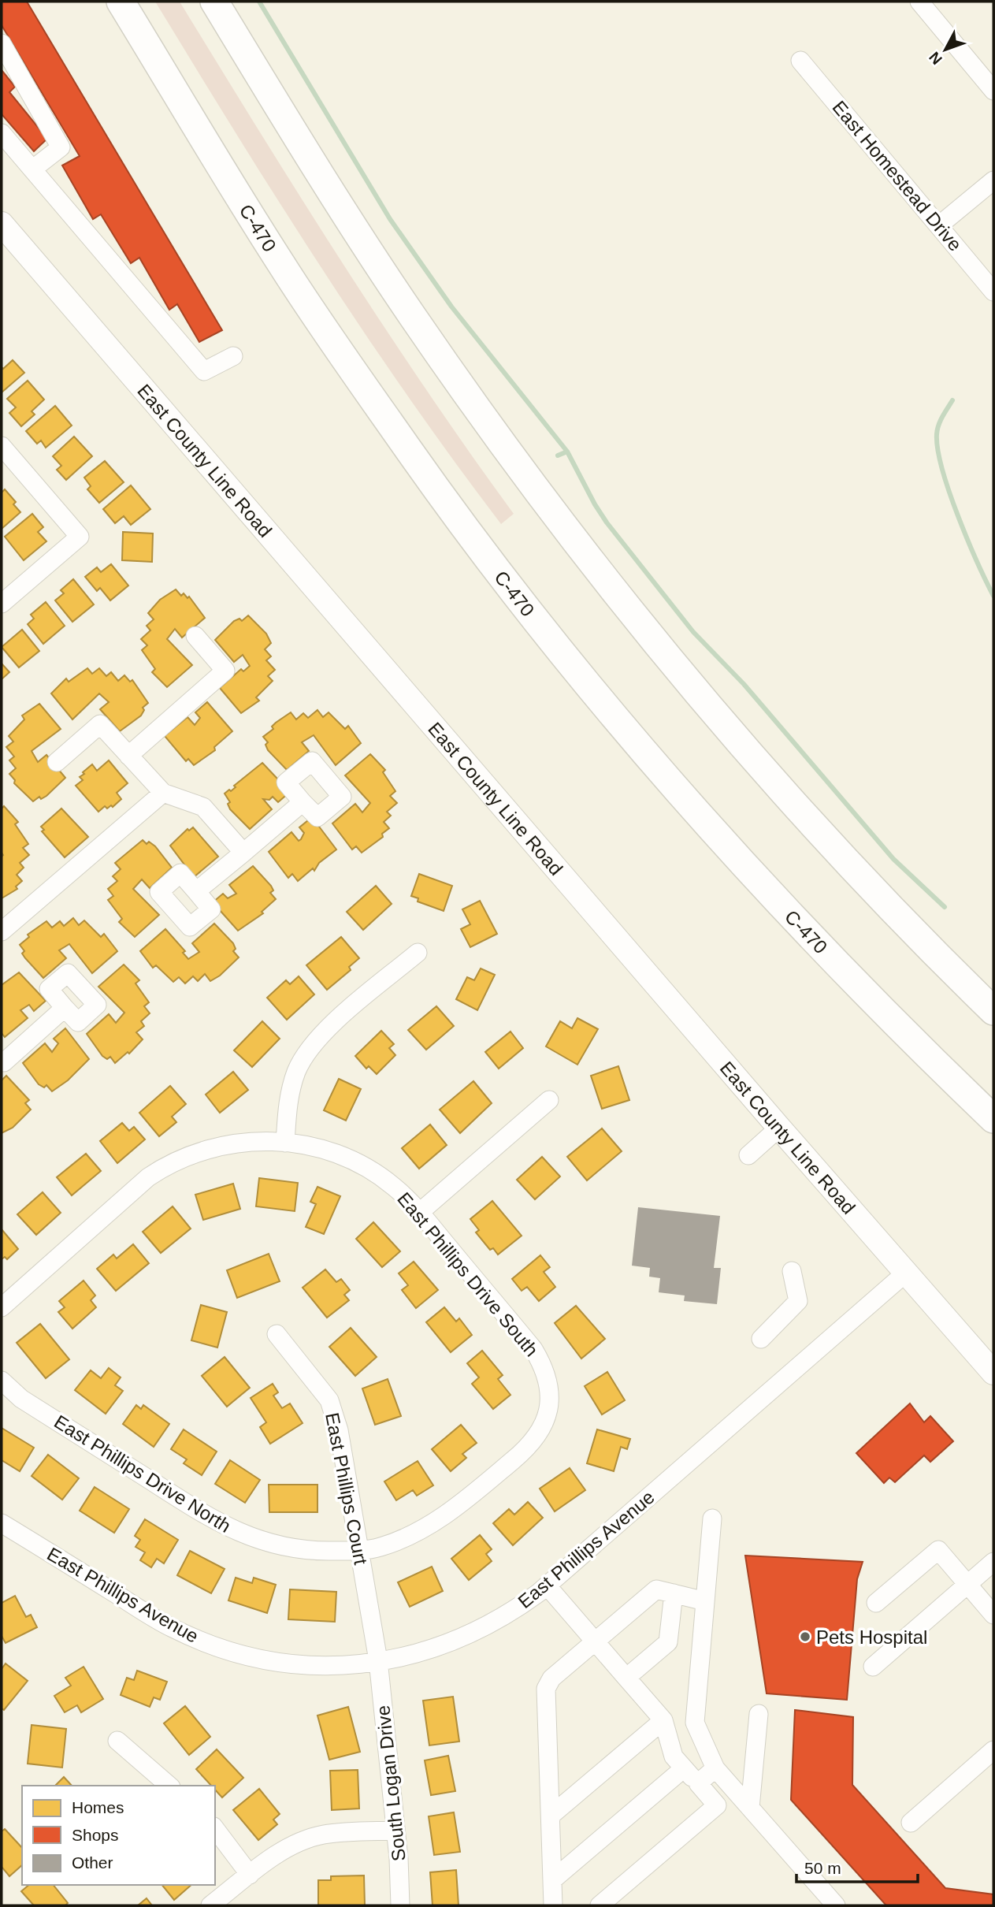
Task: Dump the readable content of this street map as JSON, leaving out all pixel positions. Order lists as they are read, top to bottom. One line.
{"streets":{"highway":["C-470"],"main road":["East County Line Road"],"street":["East Homestead Drive","East Phillips Drive South","East Phillips Drive North","East Phillips Court","East Phillips Avenue","South Logan Drive"]},"crossings":[["East County Line Road","East Phillips Avenue"],["East Phillips Drive South","East Phillips Drive North"],["East Phillips Drive South","East Phillips Court"],["East Phillips Drive North","East Phillips Court"],["East Phillips Court","East Phillips Avenue"],["East Phillips Court","South Logan Drive"],["East Phillips Avenue","South Logan Drive"]],"places":["Pets Hospital"],"legend":["Homes","Shops","Other"],"scale_bar":"50 m","north":"bottom left"}
